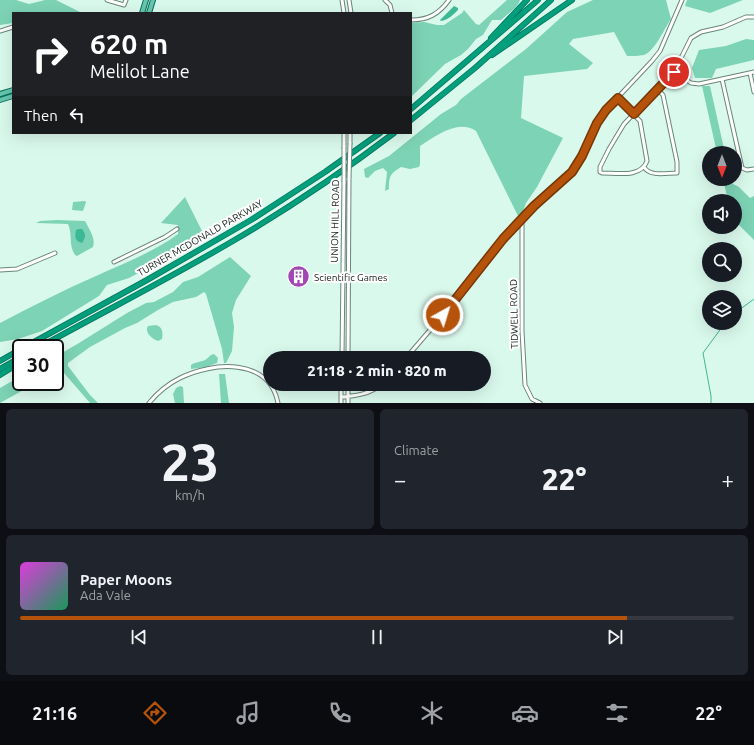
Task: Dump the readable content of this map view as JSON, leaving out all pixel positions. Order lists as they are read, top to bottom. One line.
{"streets":{"highway":["TURNER MCDONALD PARKWAY"],"street":["UNION HILL ROAD","TIDWELL ROAD"]},"places":{"building":["Scientific Games"]},"north":"bottom","page":{"turn":["620 m","Melilot Lane"],"then":"Then","limit":"30","trip":"21:18 · 2 min · 820 m","tile":[["23","km/h"],"Climate"],"heat":["−","22°","+"],"song":["Paper Moons","Ada Vale"],"tabs":["21:16","22°"]}}
